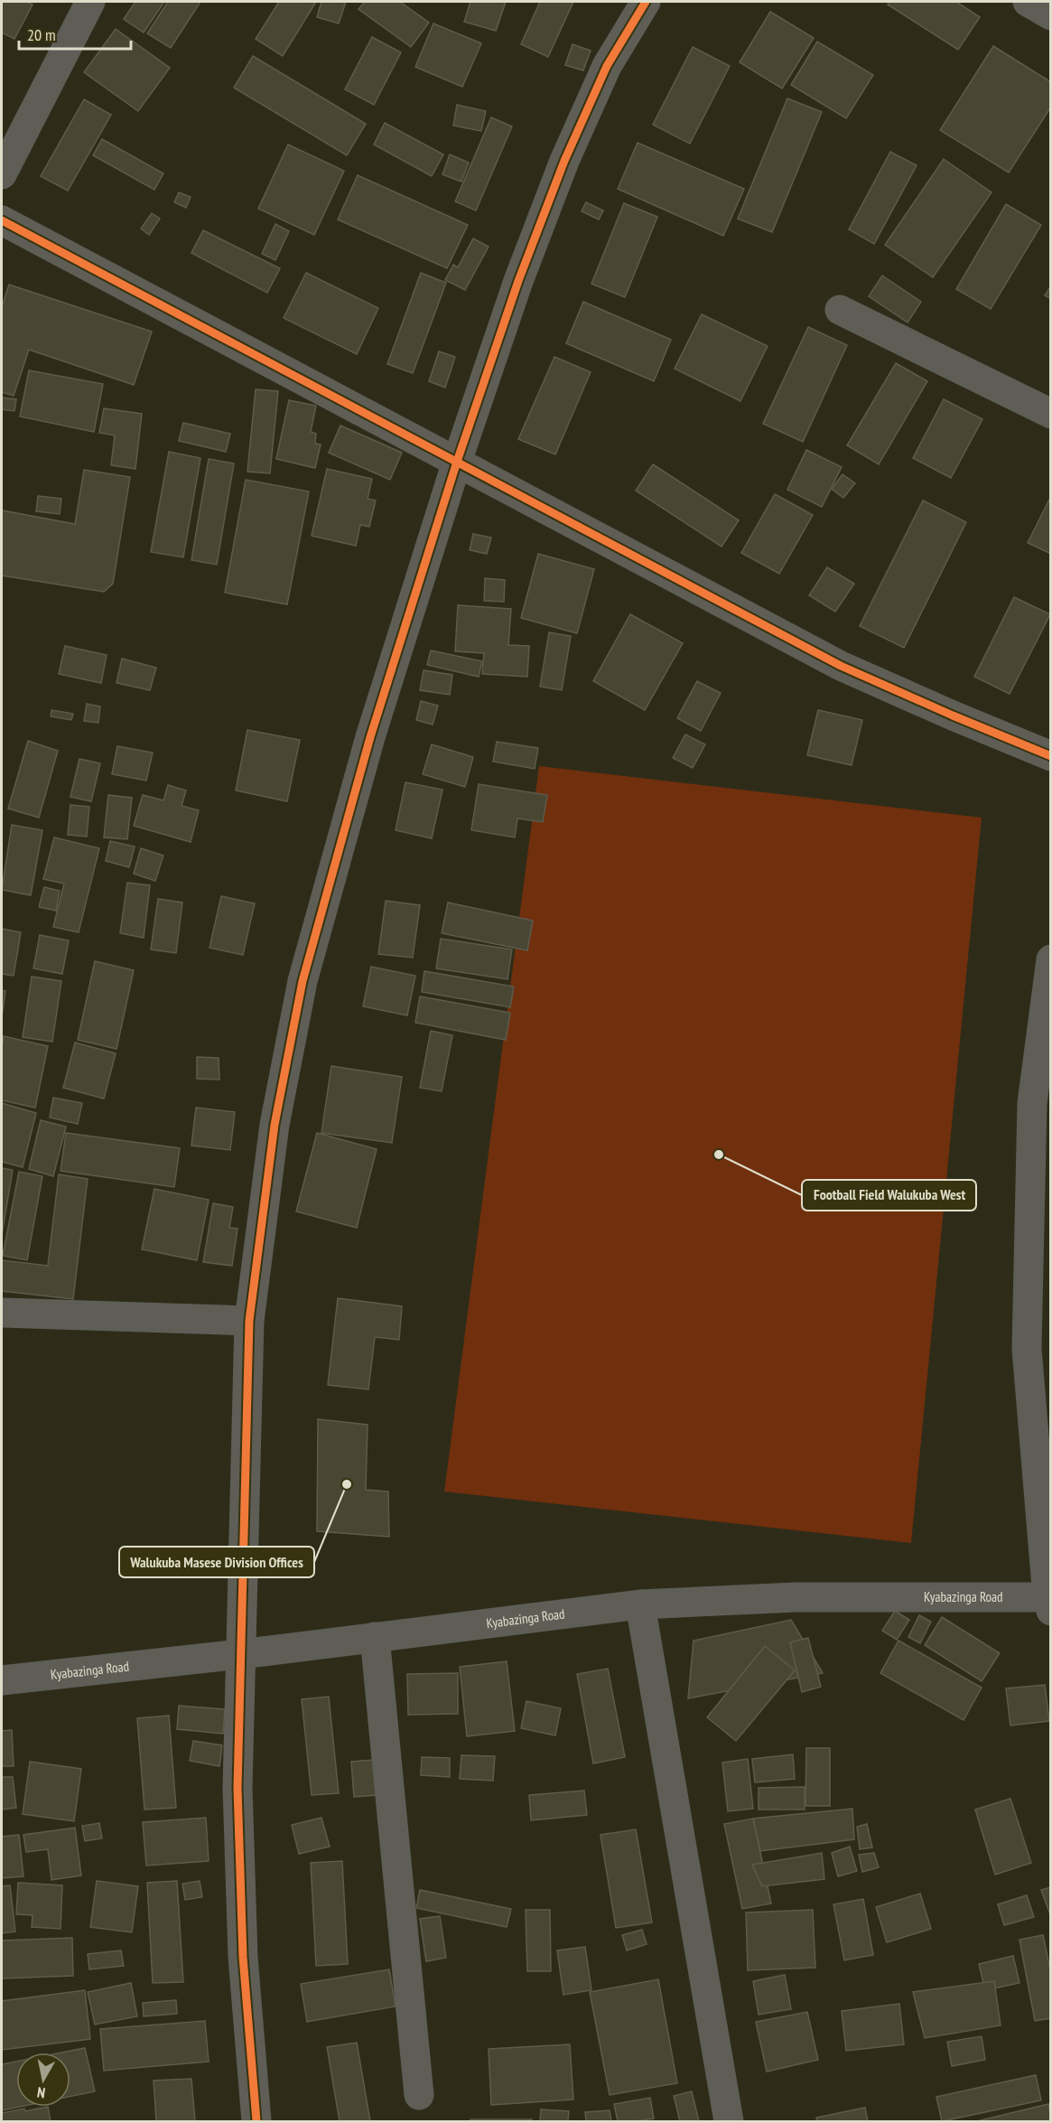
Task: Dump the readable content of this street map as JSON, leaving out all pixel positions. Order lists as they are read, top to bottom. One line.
{"streets":{"street":["Kyabazinga Road"]},"places":["Football Field Walukuba West","Walukuba Masese Division Offices"],"scale_bar":"20 m","north":"bottom"}
